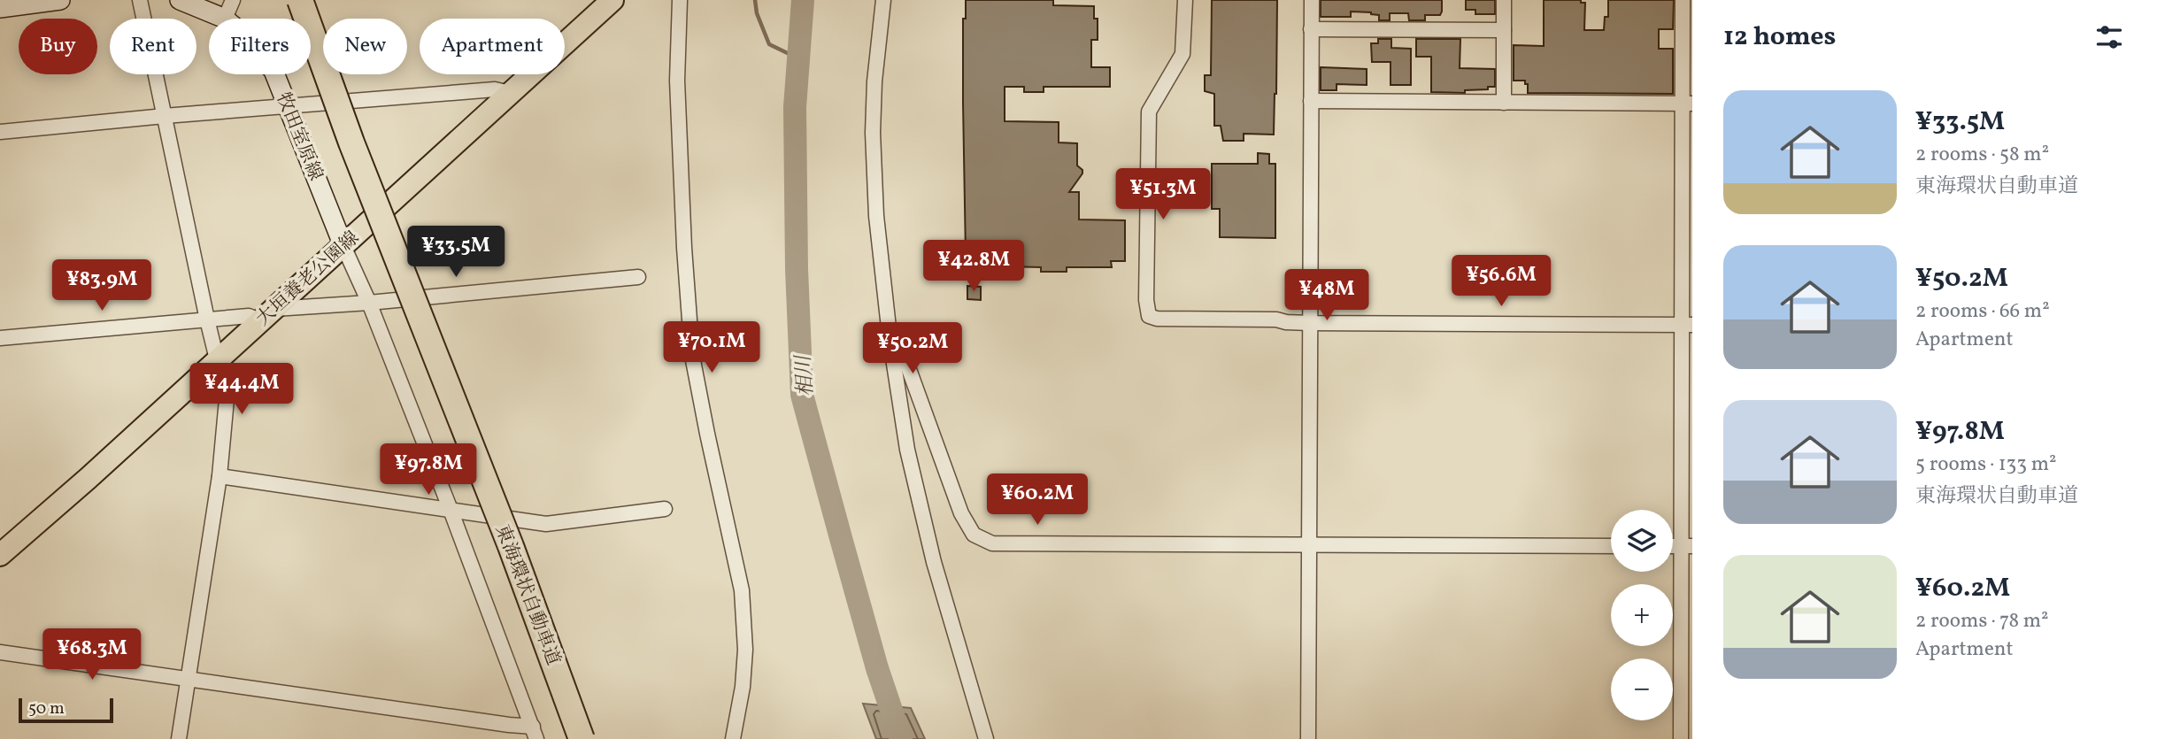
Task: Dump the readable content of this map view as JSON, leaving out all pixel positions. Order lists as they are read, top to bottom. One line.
{"streets":{"highway":["東海環状自動車道"],"main road":["牧田室原線","大垣養老公園線"]},"crossings":[["牧田室原線","大垣養老公園線"]],"water":["相川"],"scale_bar":"50 m","page":{"heading":"12 homes","chip":["Buy","Rent","Filters","New","Apartment"],"list":[{"name":"¥33.5M","note":"2 rooms · 58 m² · 東海環状自動車道"},{"name":"¥50.2M","note":"2 rooms · 66 m² · Apartment"},{"name":"¥97.8M","note":"5 rooms · 133 m² · 東海環状自動車道"},{"name":"¥60.2M","note":"2 rooms · 78 m² · Apartment"}],"price":["¥51.3M","¥33.5M","¥42.8M","¥56.6M","¥83.9M","¥48M","¥70.1M","¥50.2M","¥44.4M","¥97.8M","¥60.2M","¥68.3M"],"map_buttons":["+","−"],"scale":"50 m"}}
